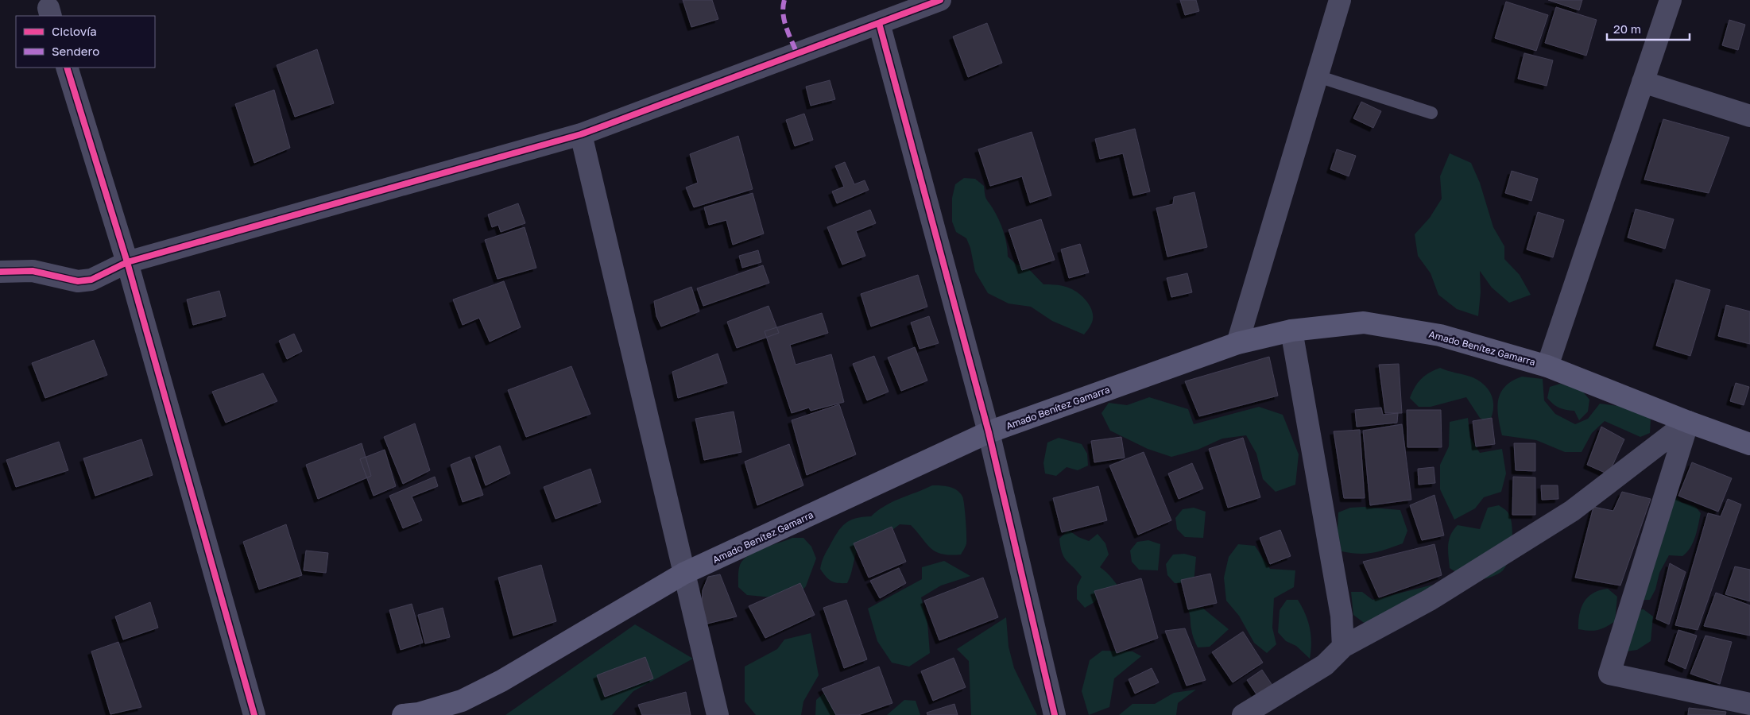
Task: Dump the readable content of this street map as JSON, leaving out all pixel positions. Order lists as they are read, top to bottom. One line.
{"streets":{"main road":["Amado Benítez Gamarra"]},"legend":["Ciclovía","Sendero"],"scale_bar":"20 m"}
